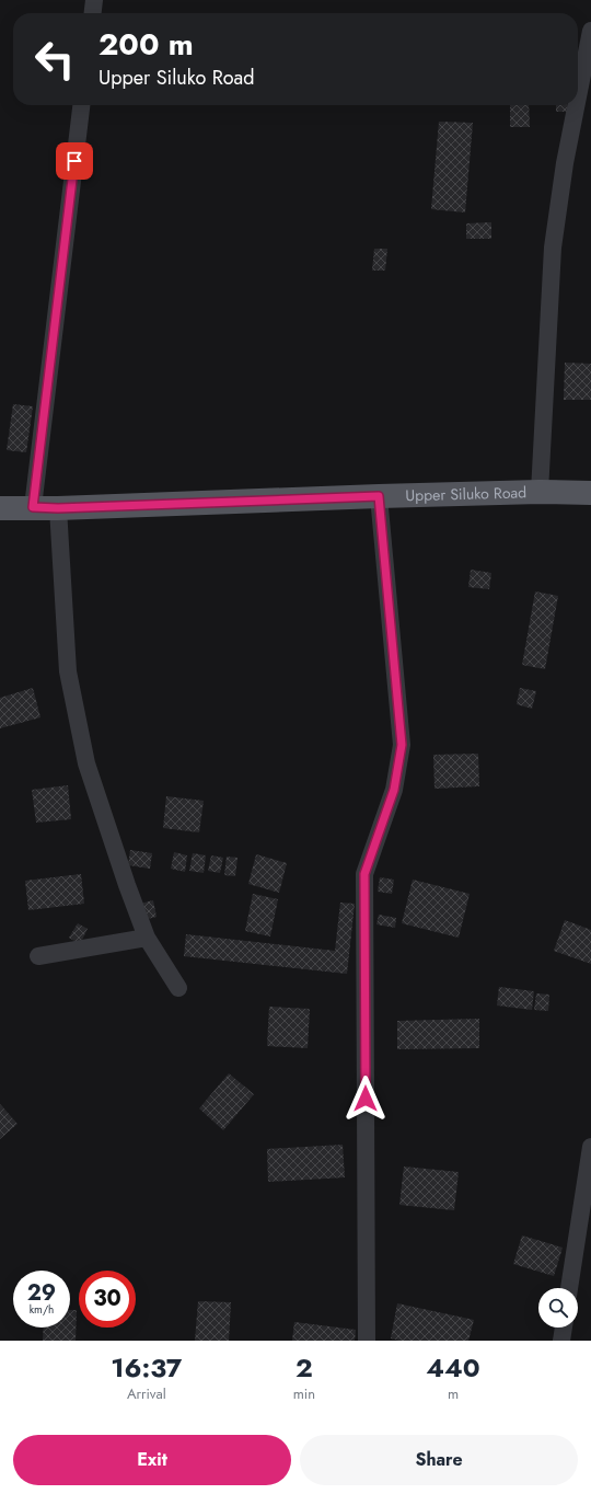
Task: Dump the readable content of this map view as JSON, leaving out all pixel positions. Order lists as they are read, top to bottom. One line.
{"streets":{"main road":["Upper Siluko Road"]},"page":{"turn":["200 m","Upper Siluko Road"],"speed":"29 km/h","limit":"30","eta":["16:37","Arrival","2","min","440","m"],"buttons":["Exit","Share"]}}
